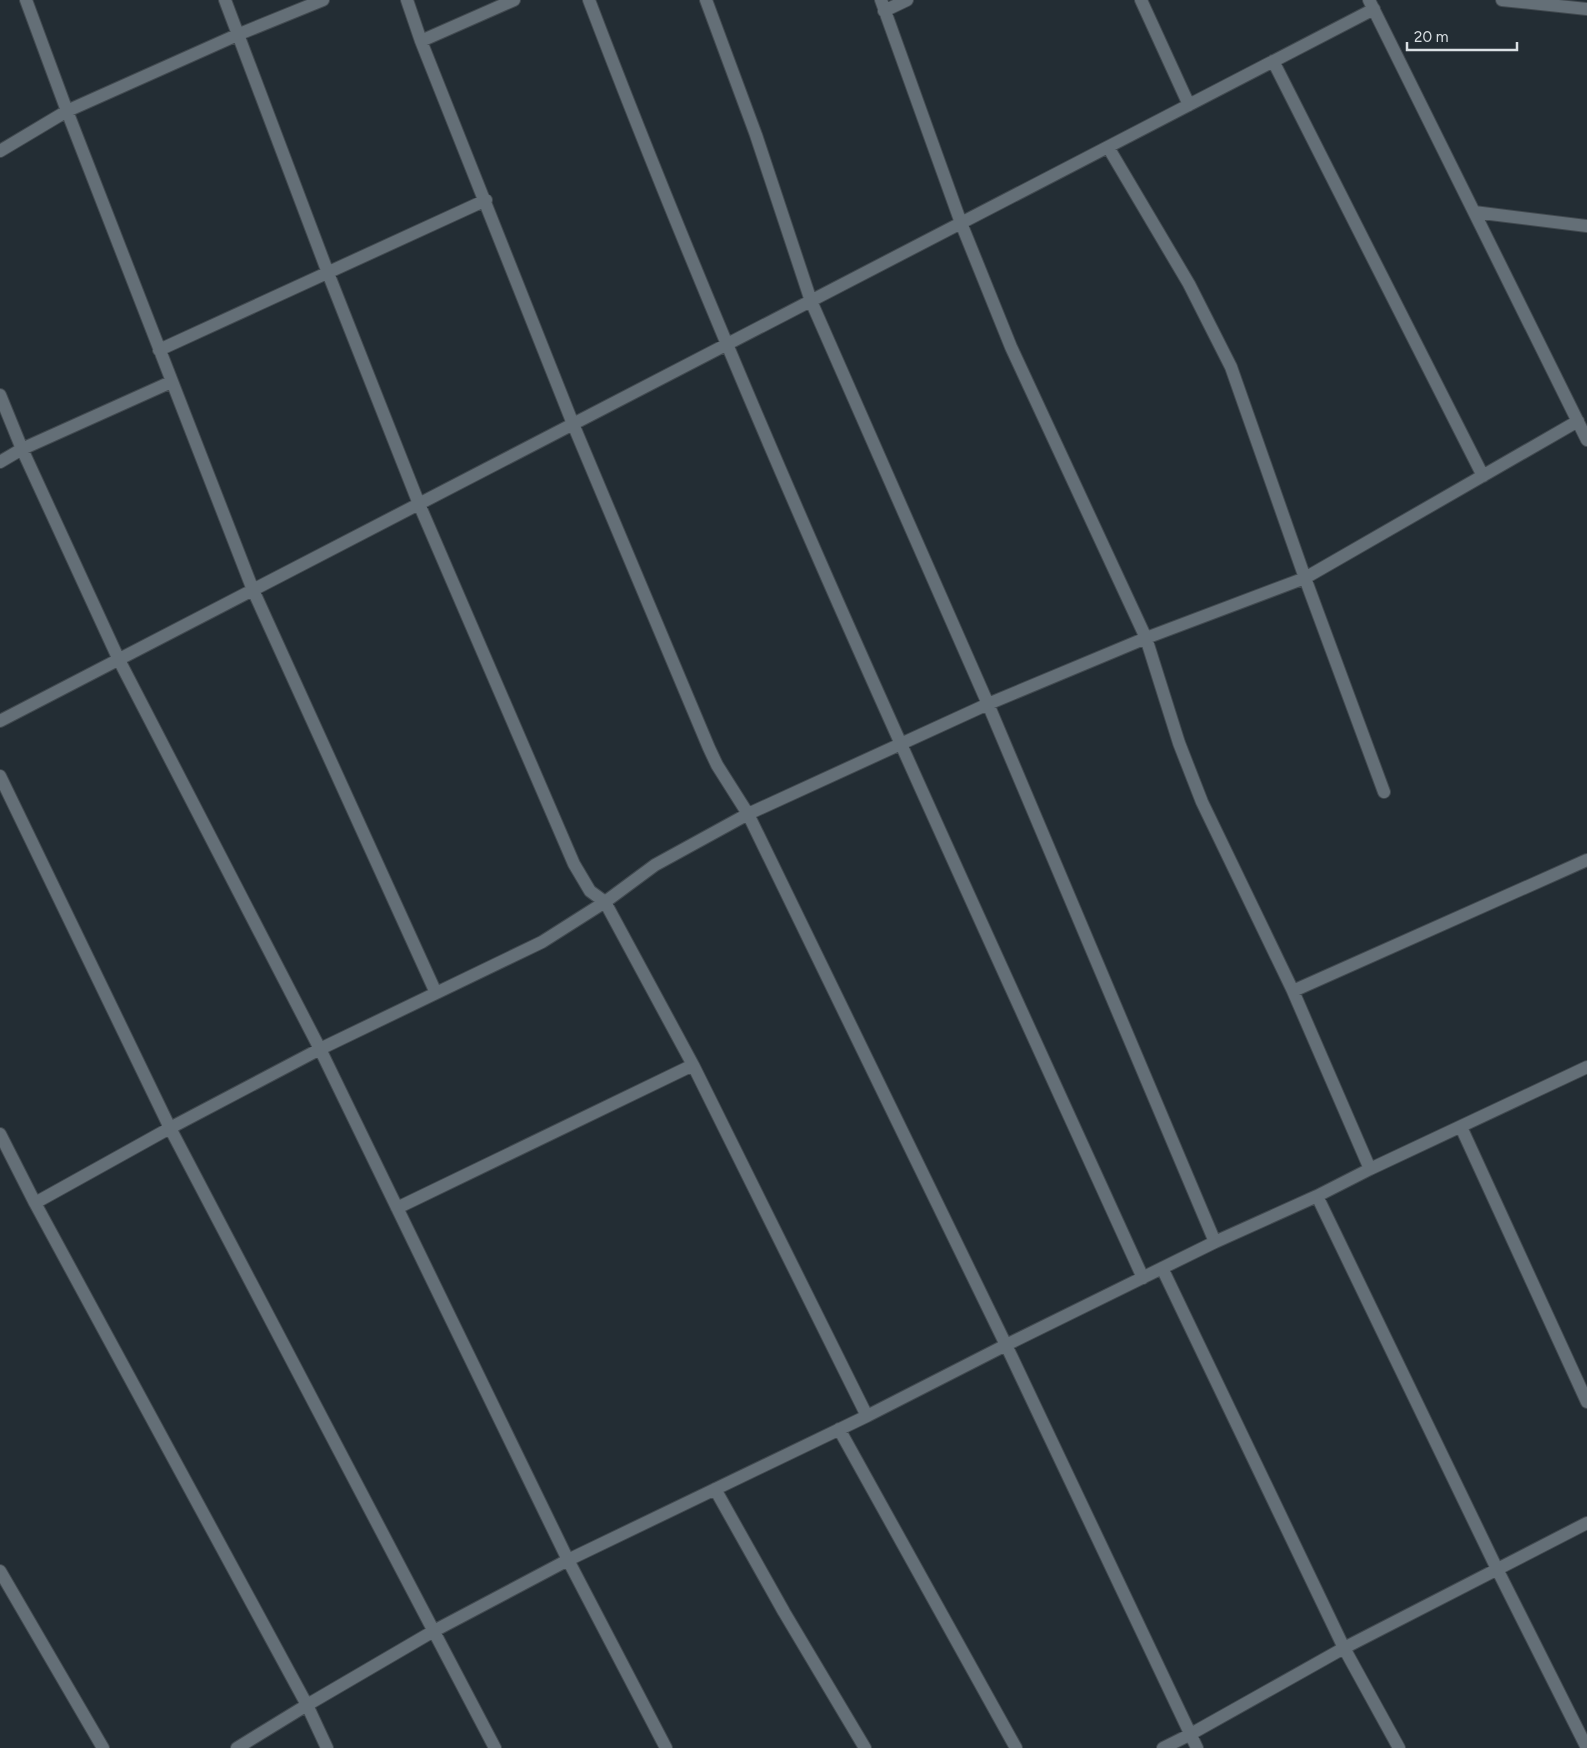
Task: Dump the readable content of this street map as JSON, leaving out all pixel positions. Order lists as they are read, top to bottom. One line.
{"scale_bar":"20 m"}
